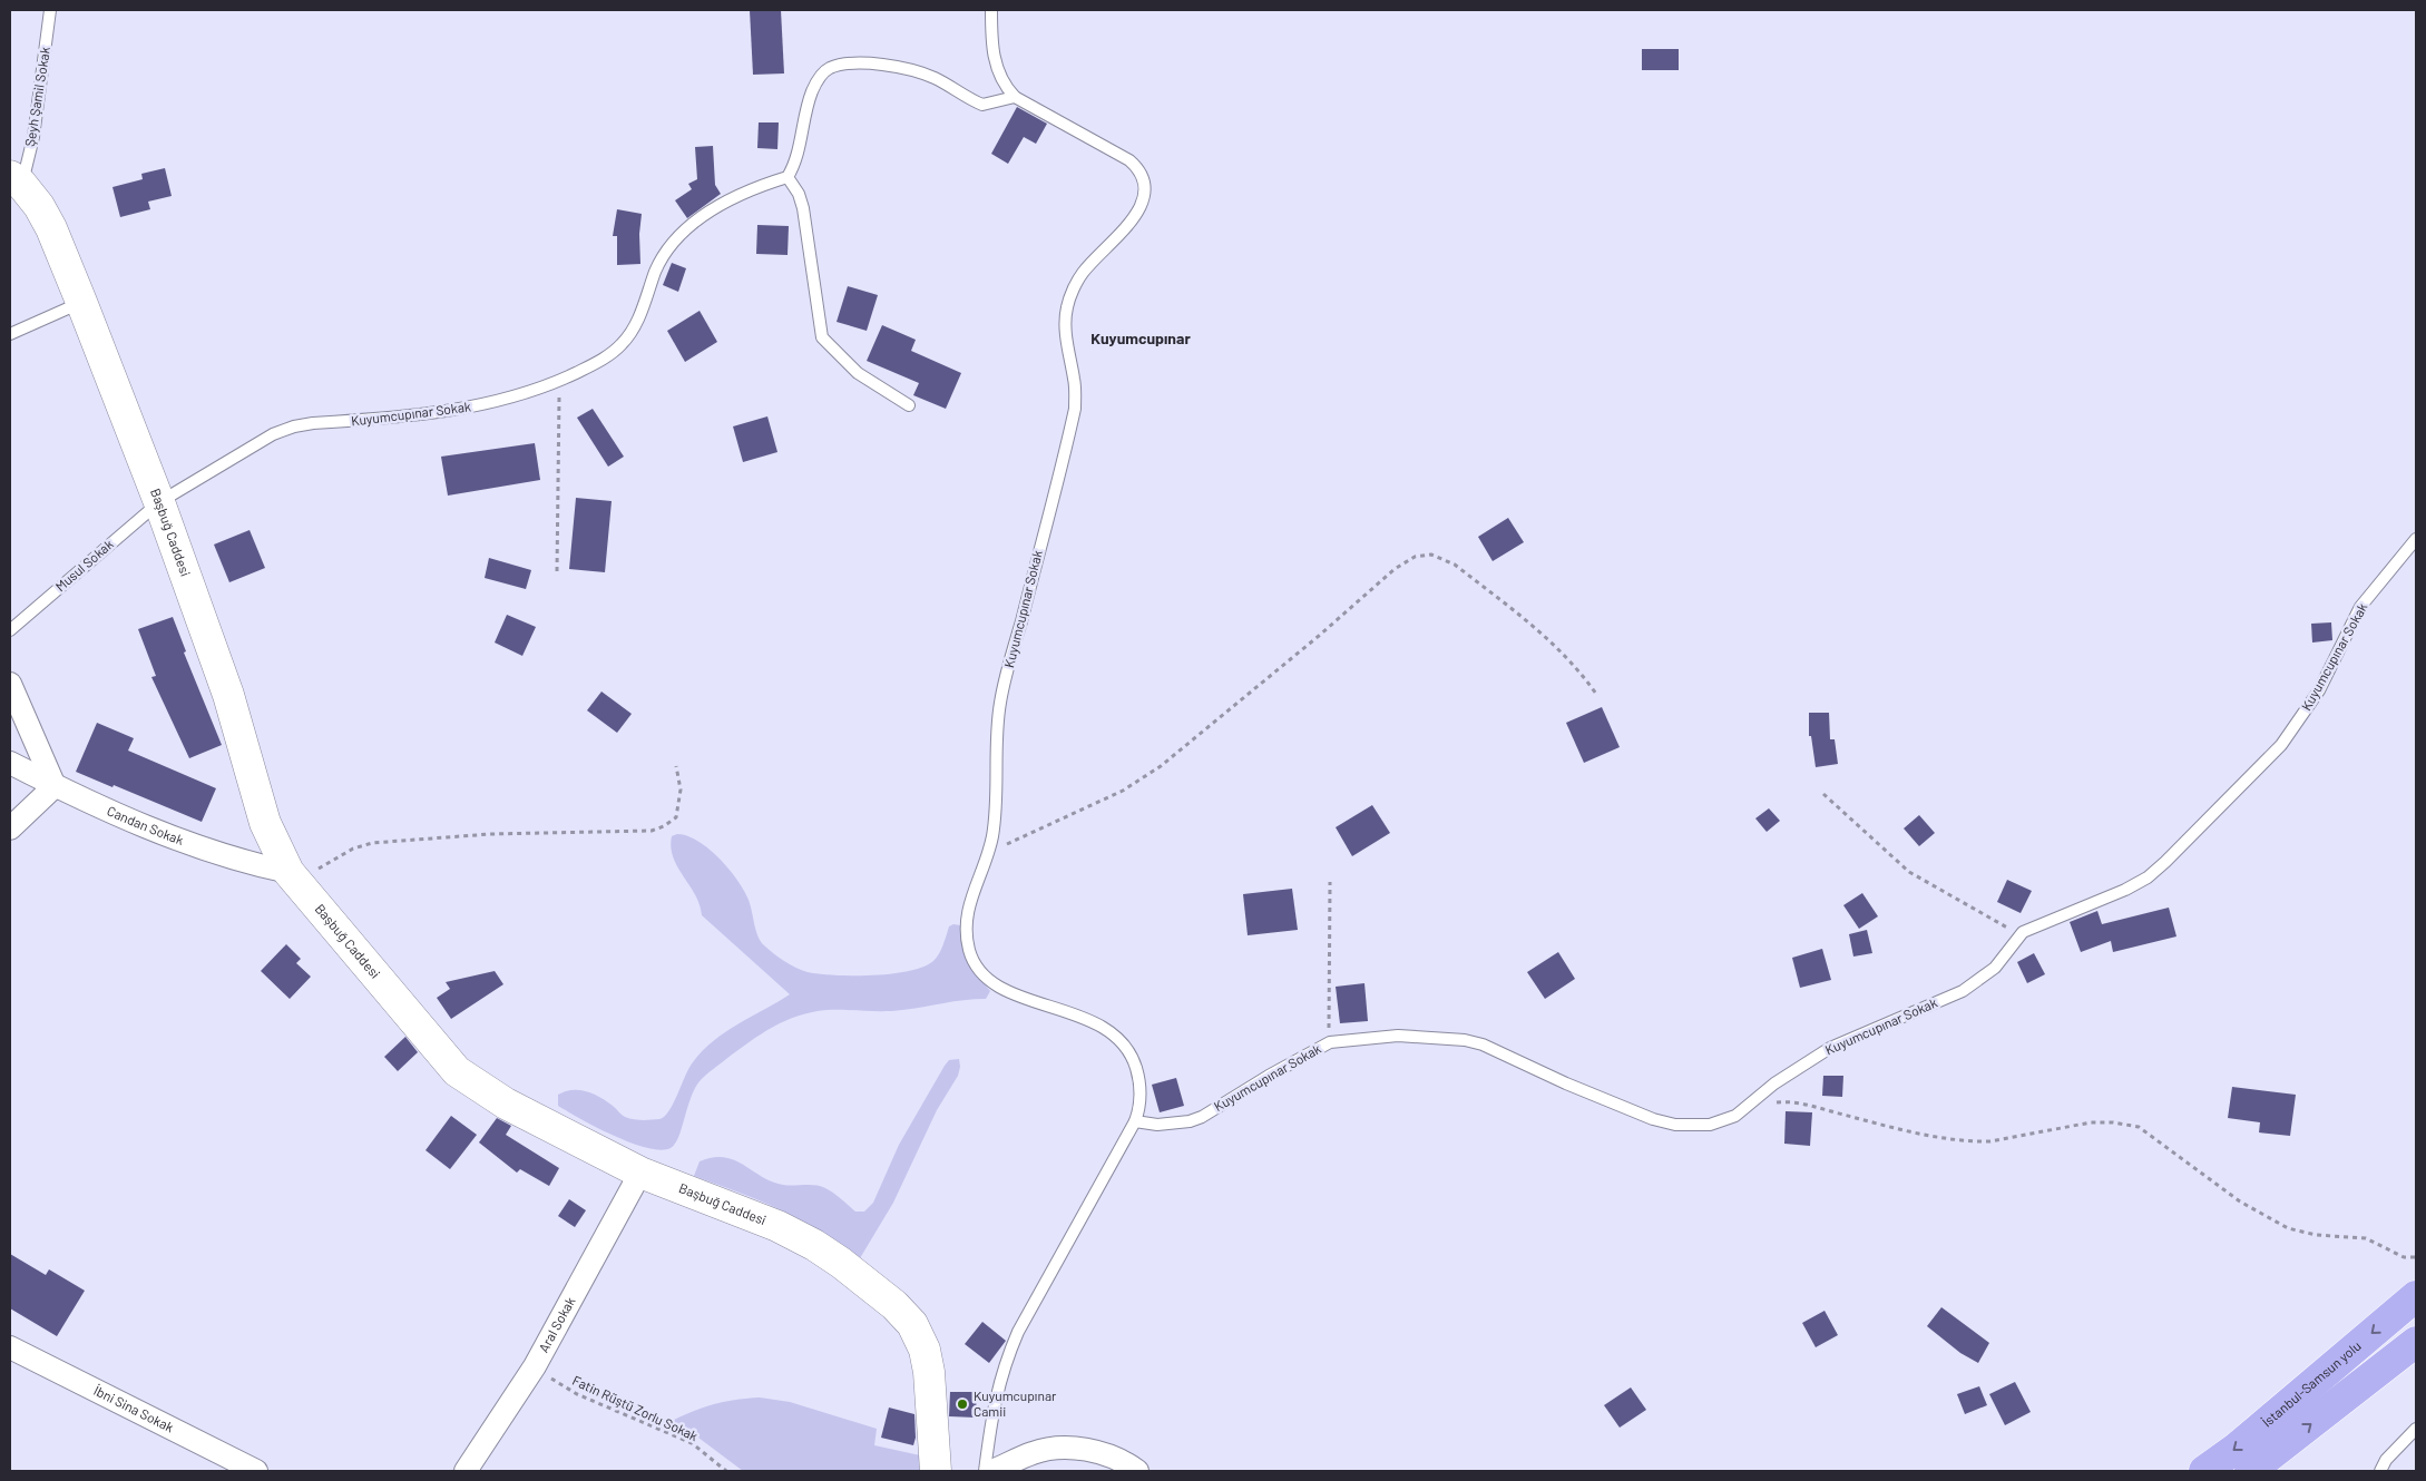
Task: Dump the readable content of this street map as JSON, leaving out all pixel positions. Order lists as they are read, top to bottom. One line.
{"streets":{"highway":["İstanbul-Samsun yolu"],"street":["Başbuğ Caddesi","Candan Sokak","Aral Sokak","İbni Sina Sokak"],"lane":["Şeyh Şamil Sokak","Kuyumcupınar Sokak","Musul Sokak"],"path":["Fatin Rüştü Zorlu Sokak"]},"crossings":[["Şeyh Şamil Sokak","Başbuğ Caddesi"],["Kuyumcupınar Sokak","Başbuğ Caddesi"],["Kuyumcupınar Sokak","Musul Sokak"],["Başbuğ Caddesi","Musul Sokak"],["Başbuğ Caddesi","Candan Sokak"],["Başbuğ Caddesi","Aral Sokak"],["Aral Sokak","Fatin Rüştü Zorlu Sokak"]],"districts":["Kuyumcupınar"],"places":["Kuyumcupınar Camii"]}
